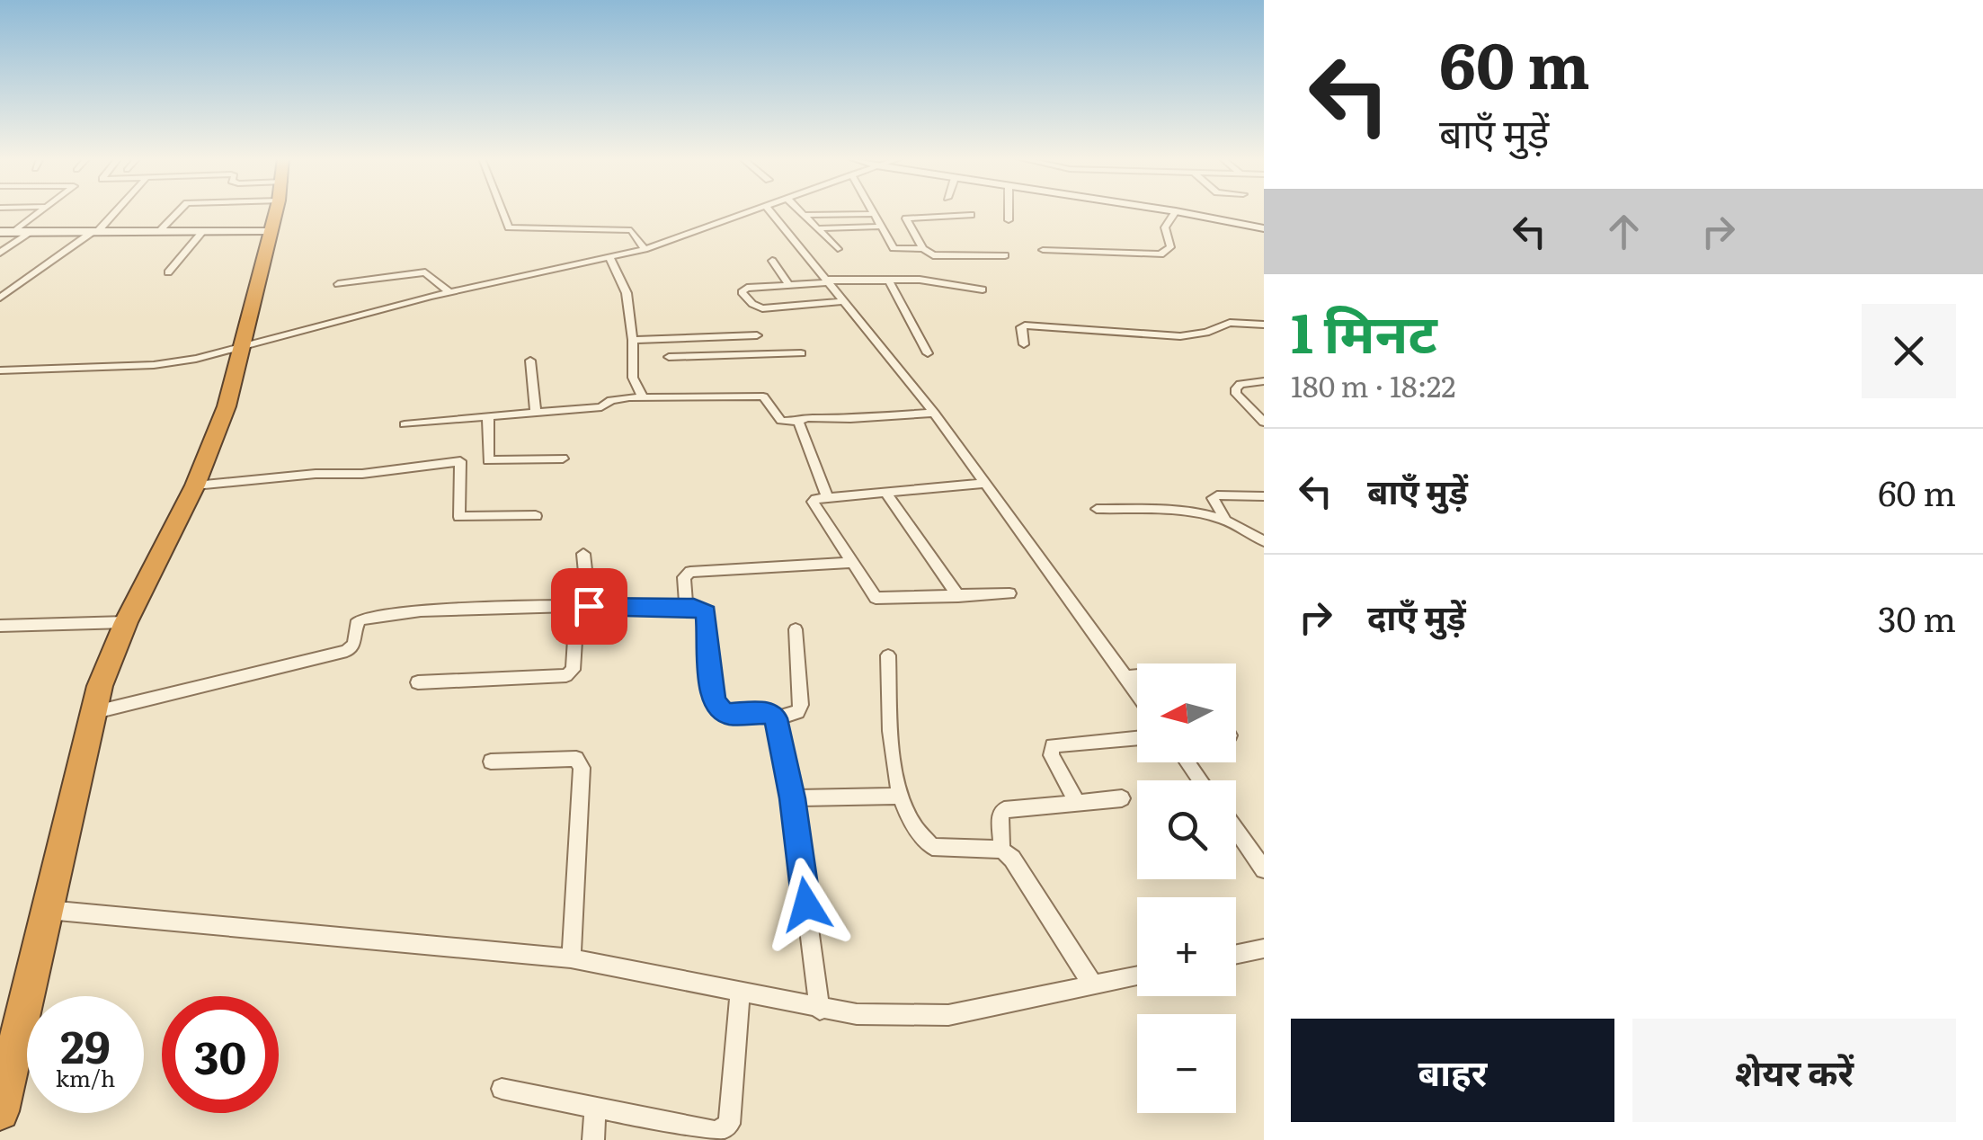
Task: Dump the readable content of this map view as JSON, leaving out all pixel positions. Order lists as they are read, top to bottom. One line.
{"north":"left","page":{"turn":["60 m","बाएँ मुड़ें"],"heading":["1 मिनट","180 m · 18:22"],"list":[{"name":"बाएँ मुड़ें","value":"60 m"},{"name":"दाएँ मुड़ें","value":"30 m"}],"map_buttons":["+","−"],"speed":"29 km/h","limit":"30","buttons":["बाहर","शेयर करें"]}}
